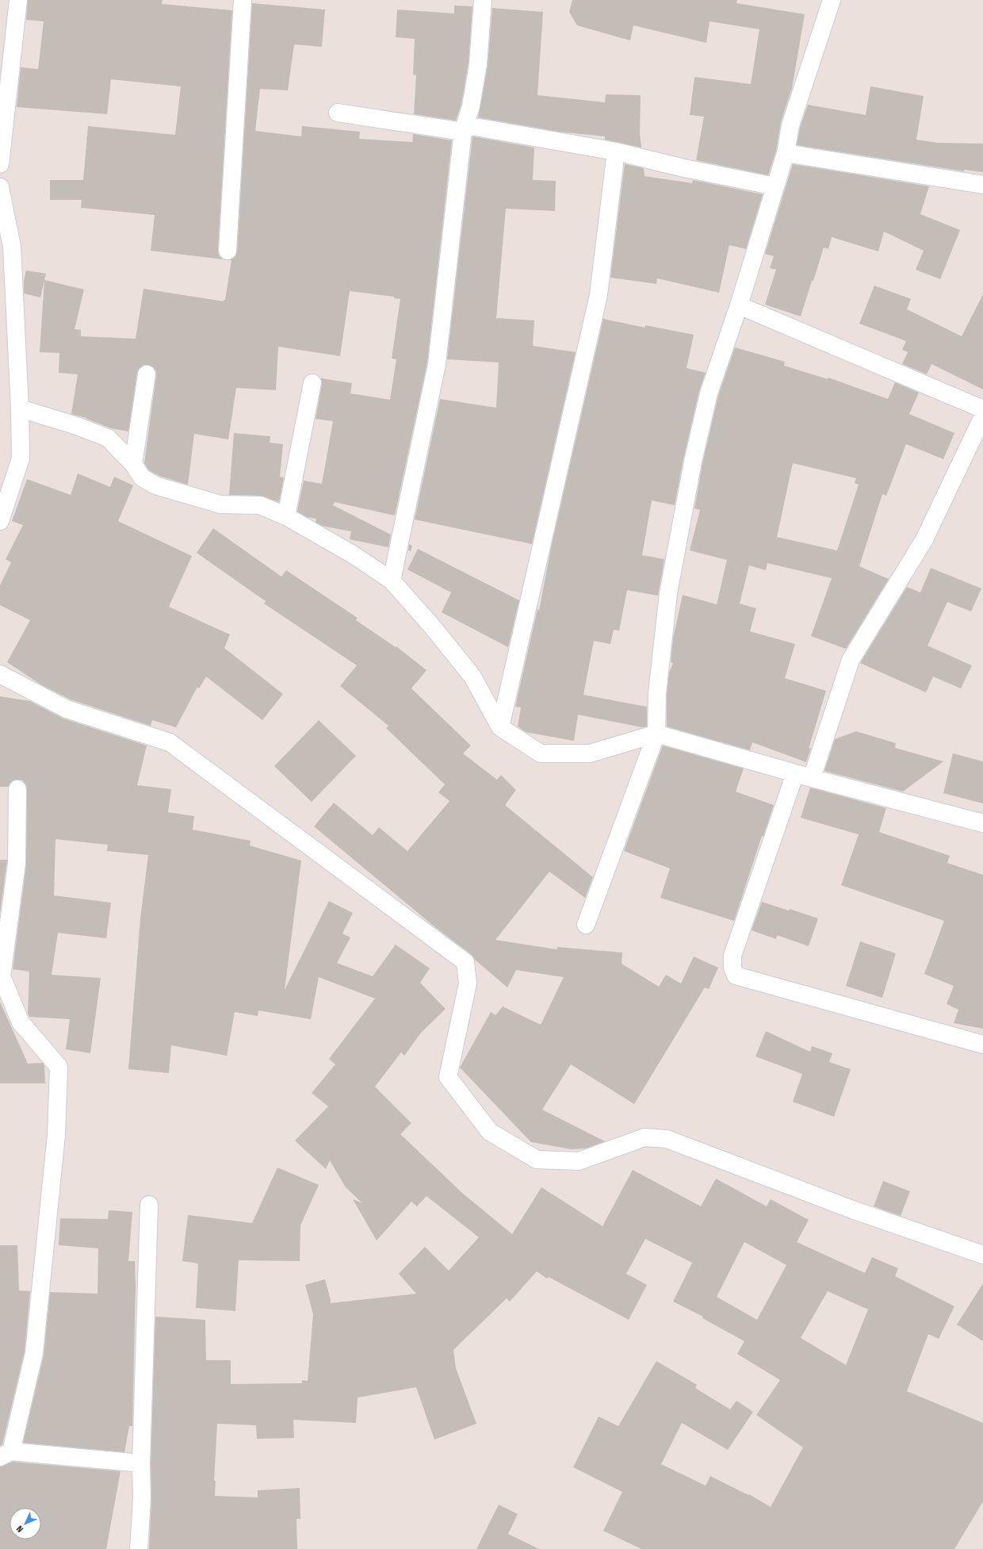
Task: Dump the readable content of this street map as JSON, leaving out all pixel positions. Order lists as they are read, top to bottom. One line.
{"north":"bottom left"}
